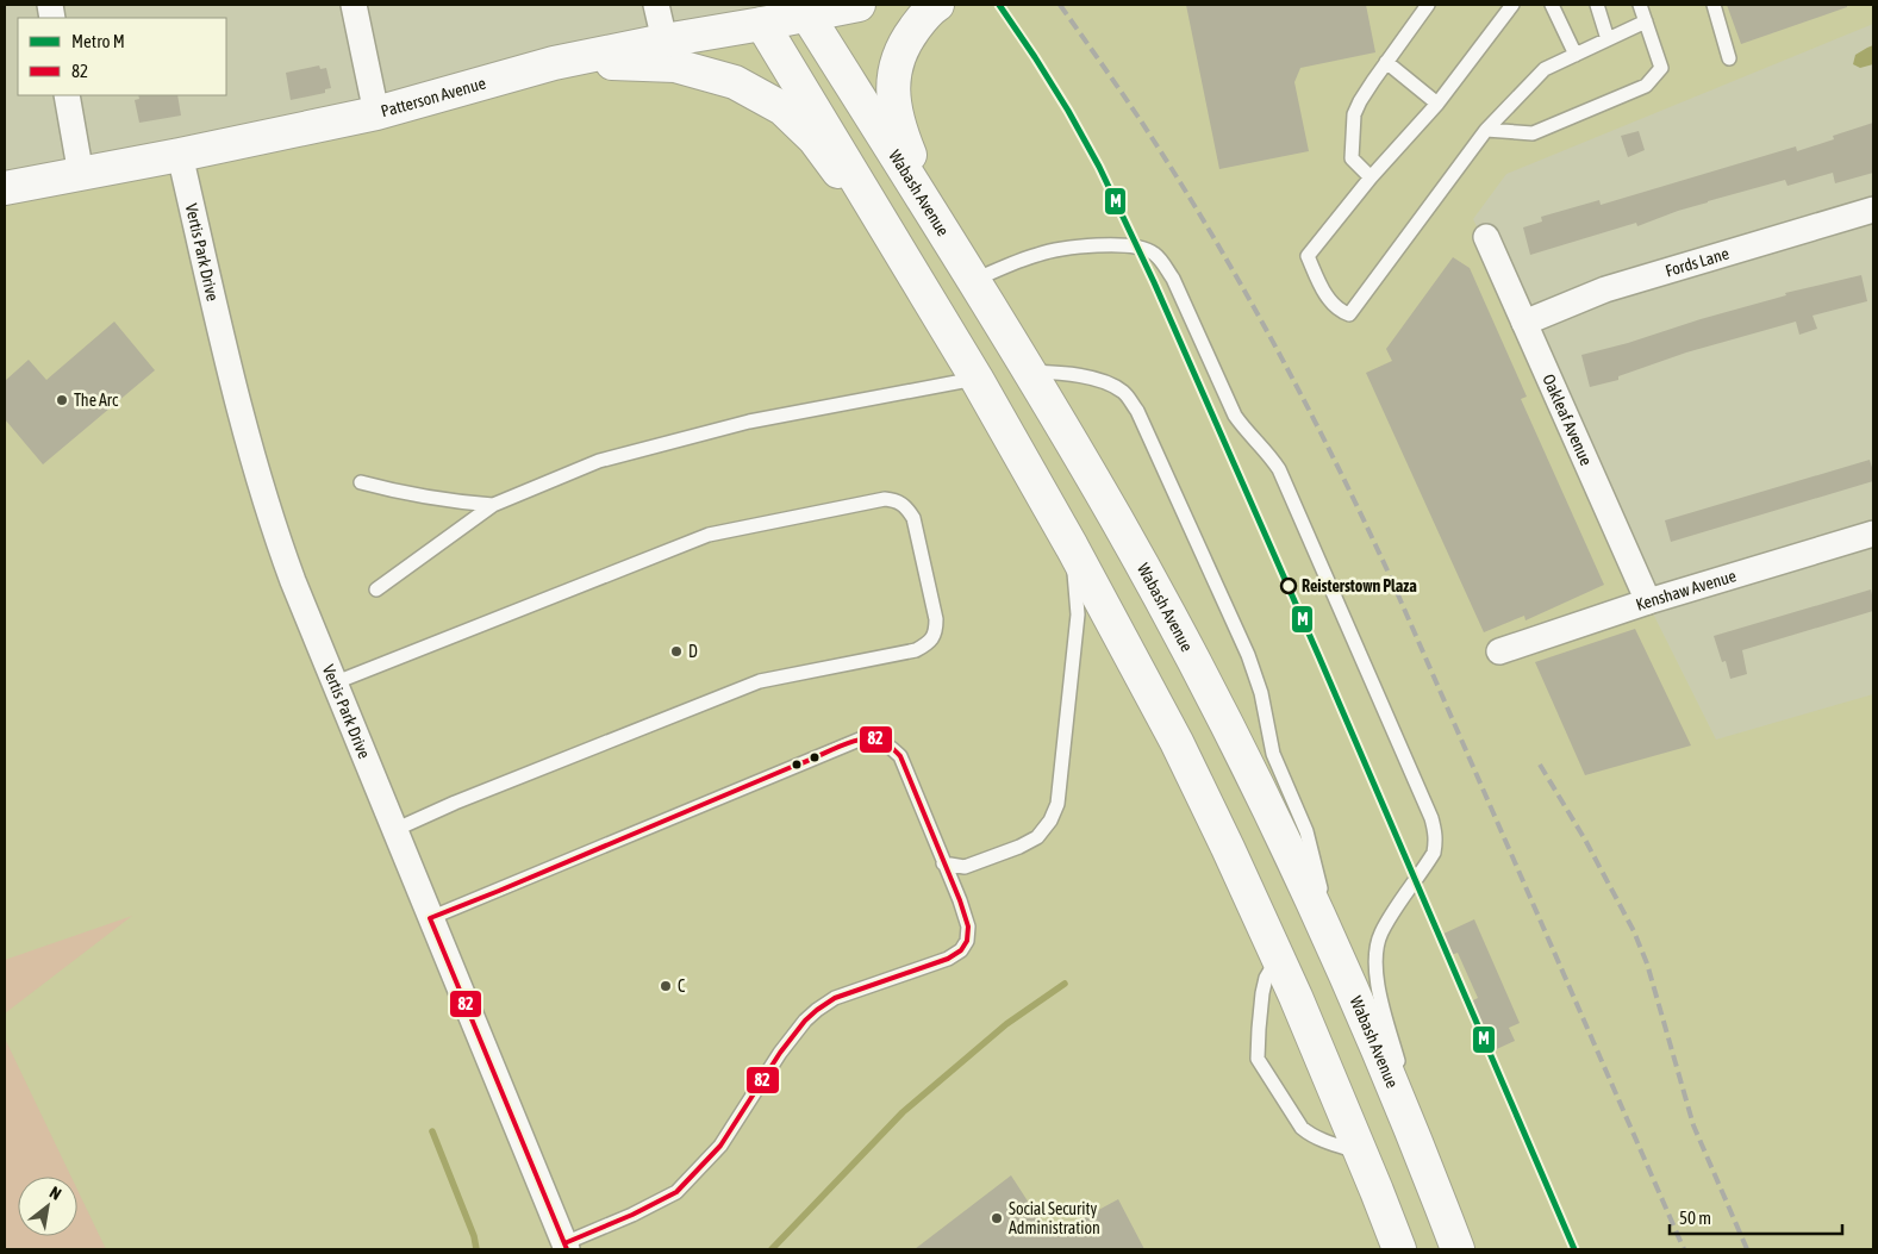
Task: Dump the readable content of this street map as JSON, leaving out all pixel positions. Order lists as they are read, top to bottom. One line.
{"streets":{"main road":["Patterson Avenue","Wabash Avenue"],"street":["Vertis Park Drive","Fords Lane","Oakleaf Avenue","Kenshaw Avenue"]},"crossings":[["Patterson Avenue","Wabash Avenue"],["Patterson Avenue","Vertis Park Drive"],["Fords Lane","Oakleaf Avenue"],["Oakleaf Avenue","Kenshaw Avenue"]],"places":["The Arc","Reisterstown Plaza","D","C","Social Security Administration"],"lines":["metro line M","transit line 82"],"legend":["Metro M","82"],"scale_bar":"50 m","north":"top right"}
